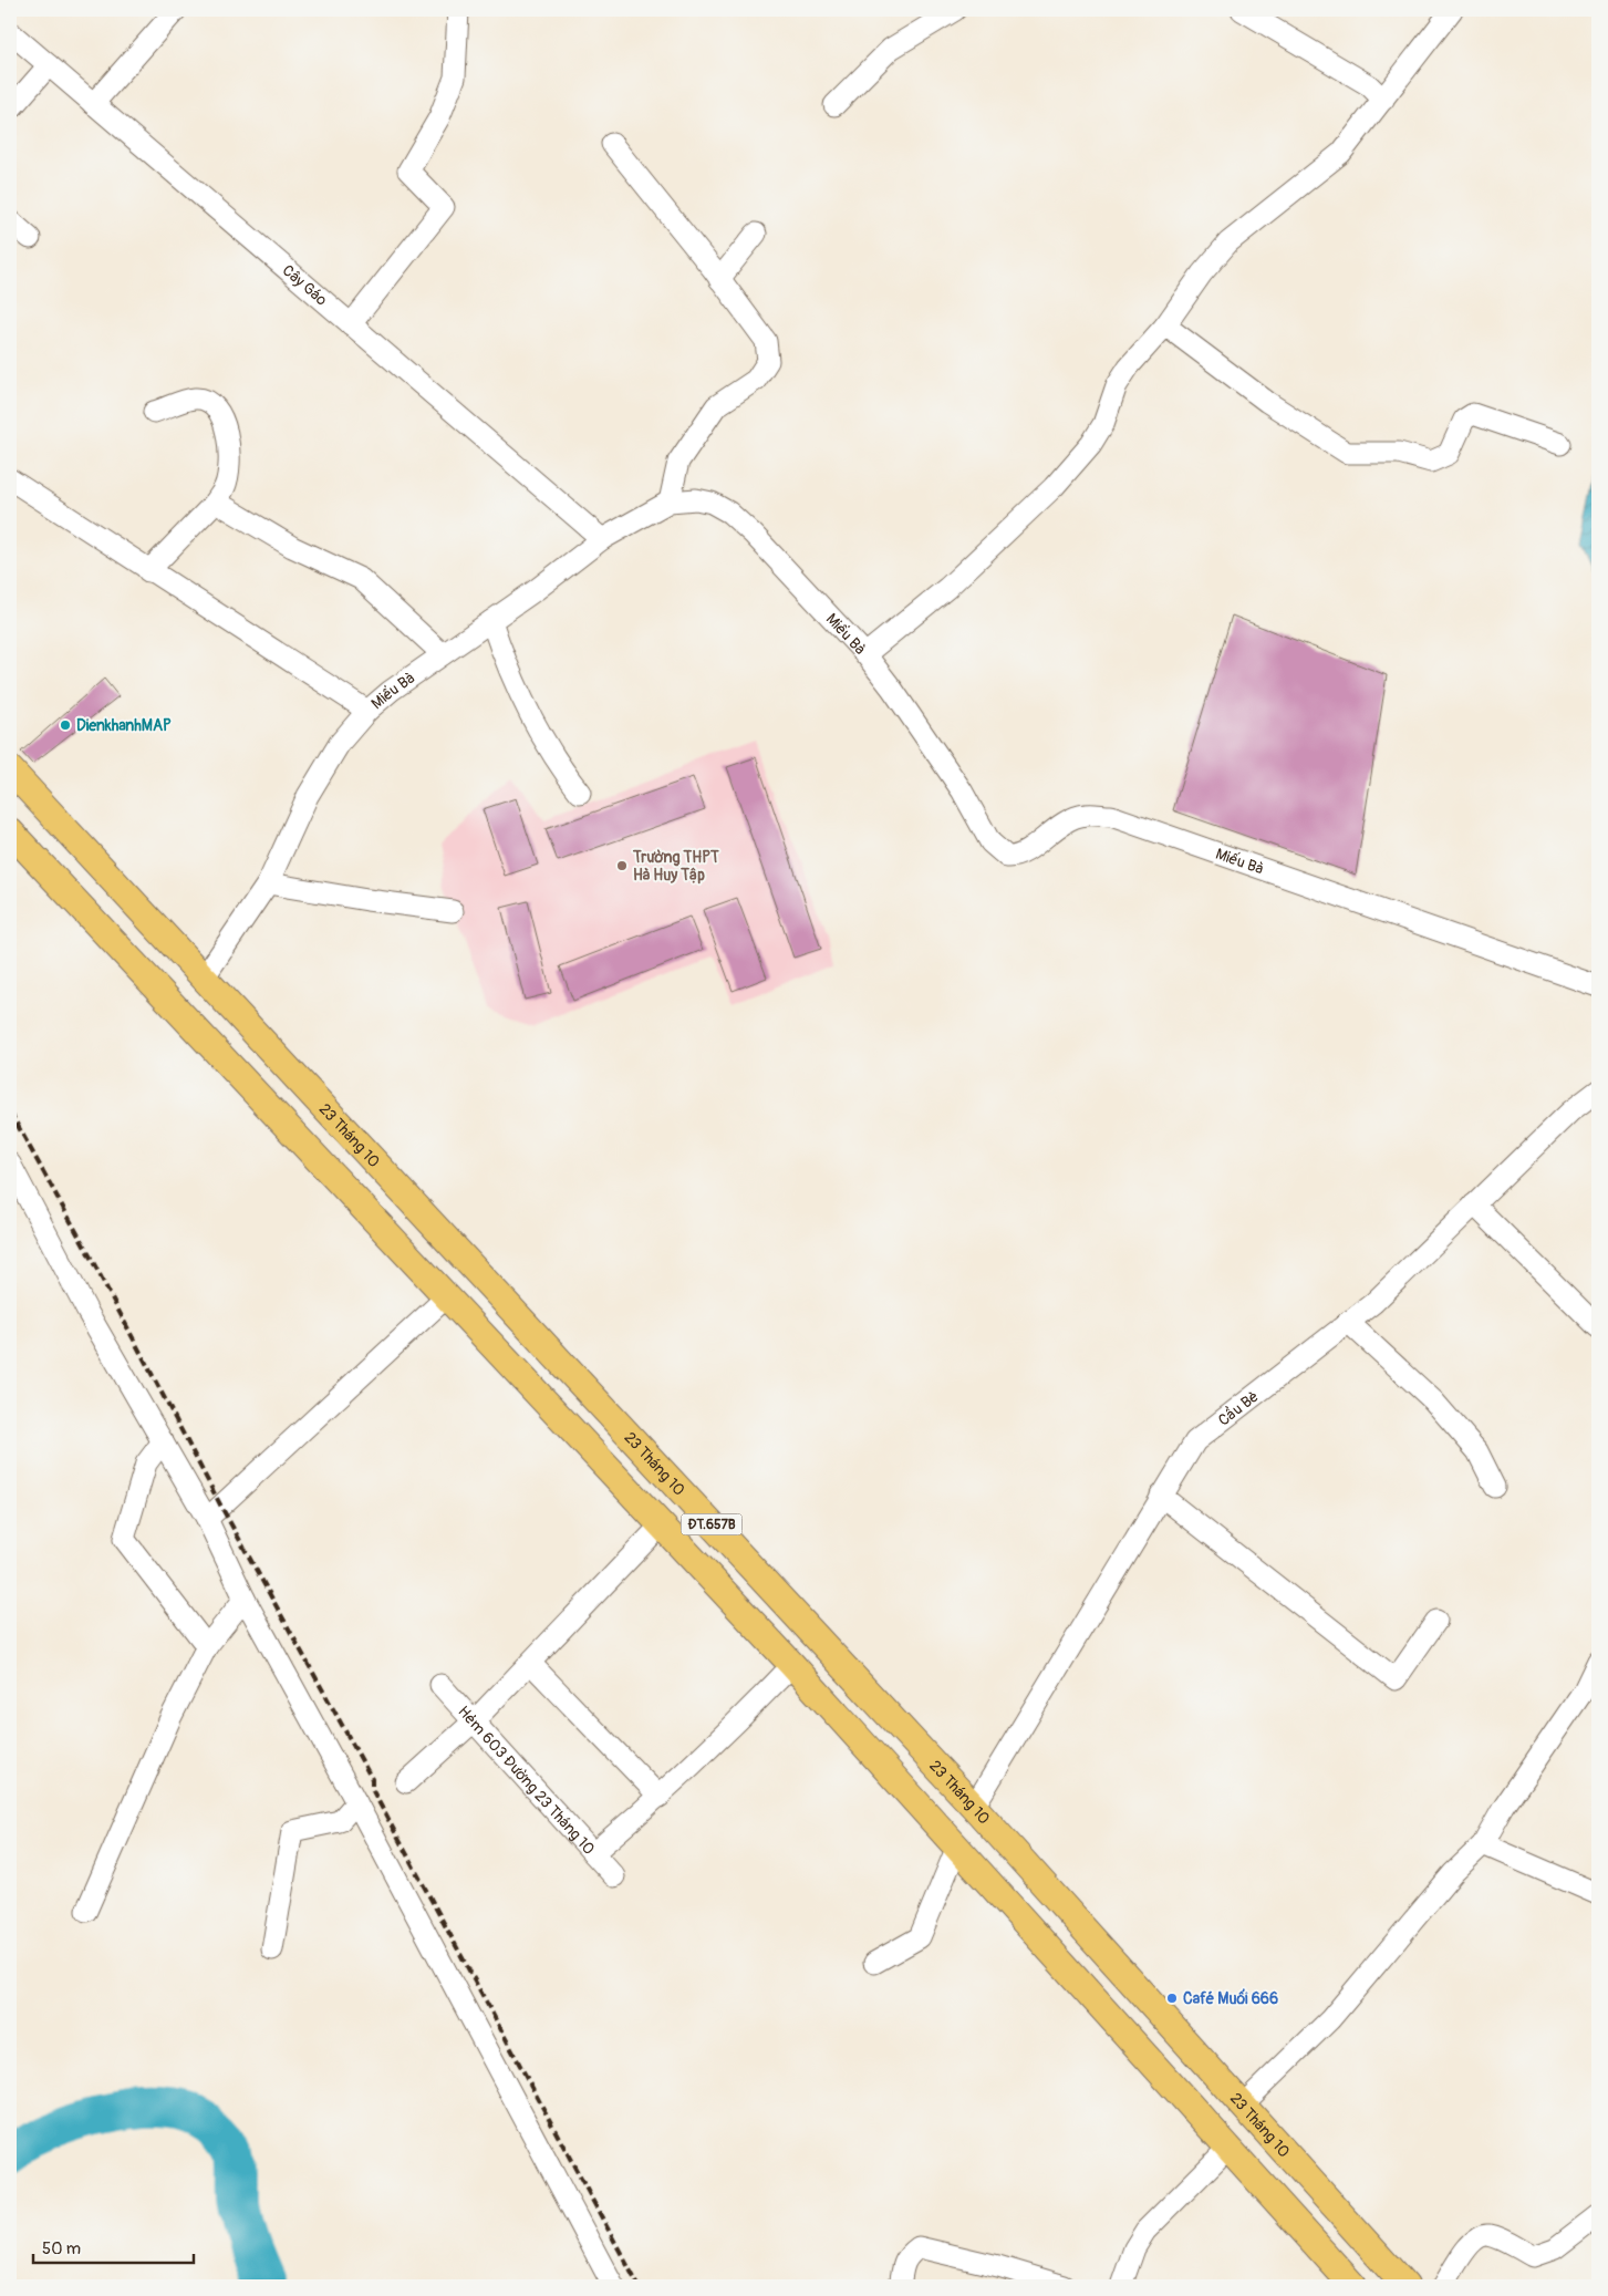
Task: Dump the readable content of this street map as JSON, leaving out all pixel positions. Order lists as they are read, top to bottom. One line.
{"streets":{"main road":["23 Tháng 10","ĐT.657B"],"street":["Cây Gáo","Miếu Bà","Cầu Bè","Hẻm 603 Đường 23 Tháng 10"]},"crossings":[["Cây Gáo","Miếu Bà"],["Miếu Bà","23 Tháng 10"],["23 Tháng 10","Cầu Bè"]],"places":["DienkhanhMAP","Trường THPT Hà Huy Tập","Café Muối 666"],"scale_bar":"50 m"}
